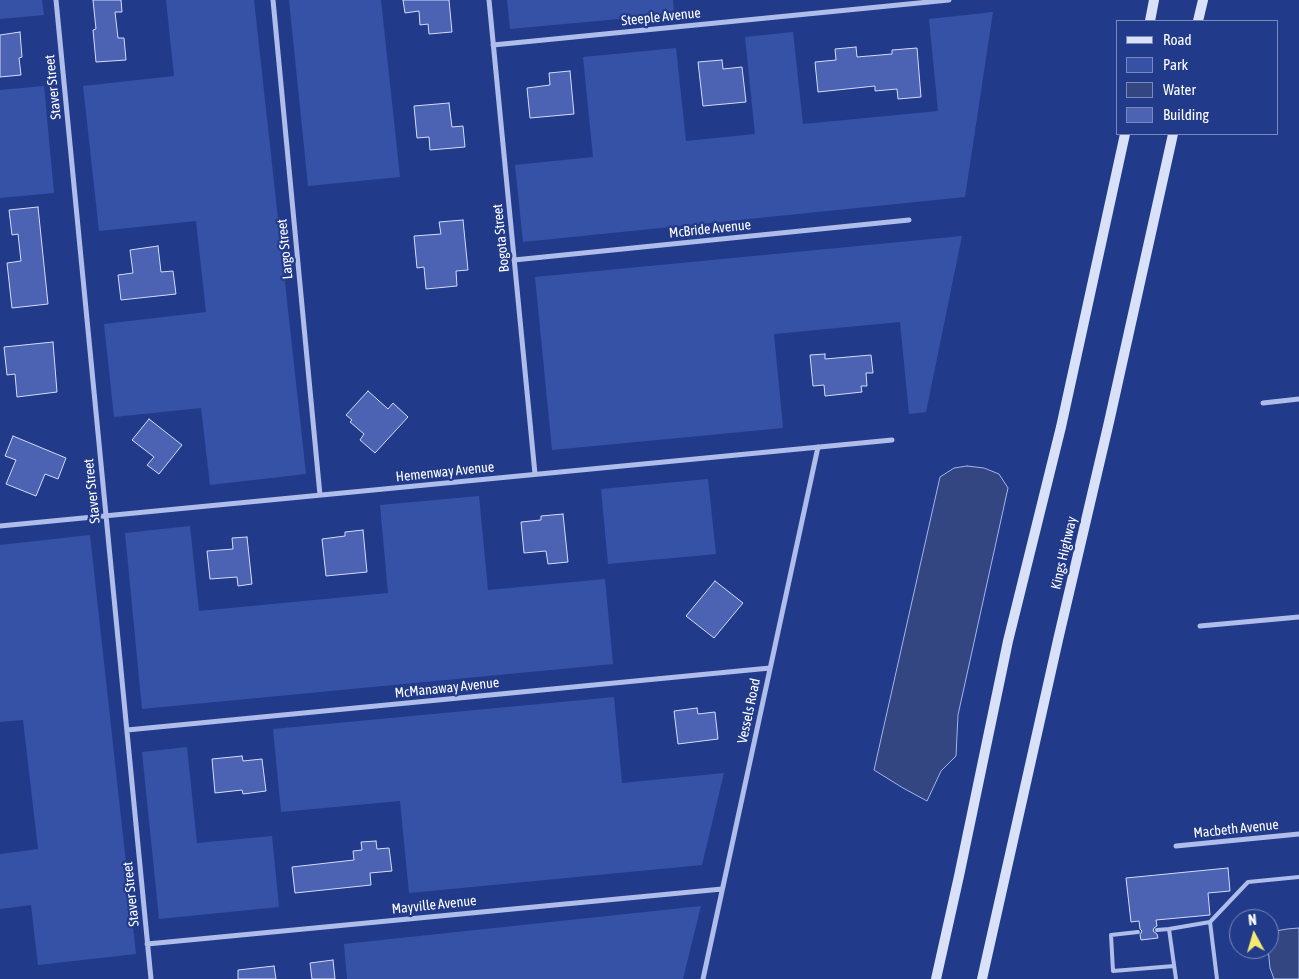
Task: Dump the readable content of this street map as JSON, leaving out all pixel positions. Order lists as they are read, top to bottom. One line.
{"streets":{"main road":["Kings Highway"],"street":["Steeple Avenue","Staver Street","McBride Avenue","Bogota Street","Largo Street","Hemenway Avenue","McManaway Avenue","Vessels Road","Macbeth Avenue","Mayville Avenue"]},"crossings":[["Steeple Avenue","Bogota Street"],["Staver Street","Hemenway Avenue"],["Staver Street","McManaway Avenue"],["Staver Street","Mayville Avenue"],["McBride Avenue","Bogota Street"],["Bogota Street","Hemenway Avenue"],["Largo Street","Hemenway Avenue"],["Hemenway Avenue","Vessels Road"],["McManaway Avenue","Vessels Road"],["Vessels Road","Mayville Avenue"]],"legend":["Road","Park","Water","Building"],"north":"top"}
